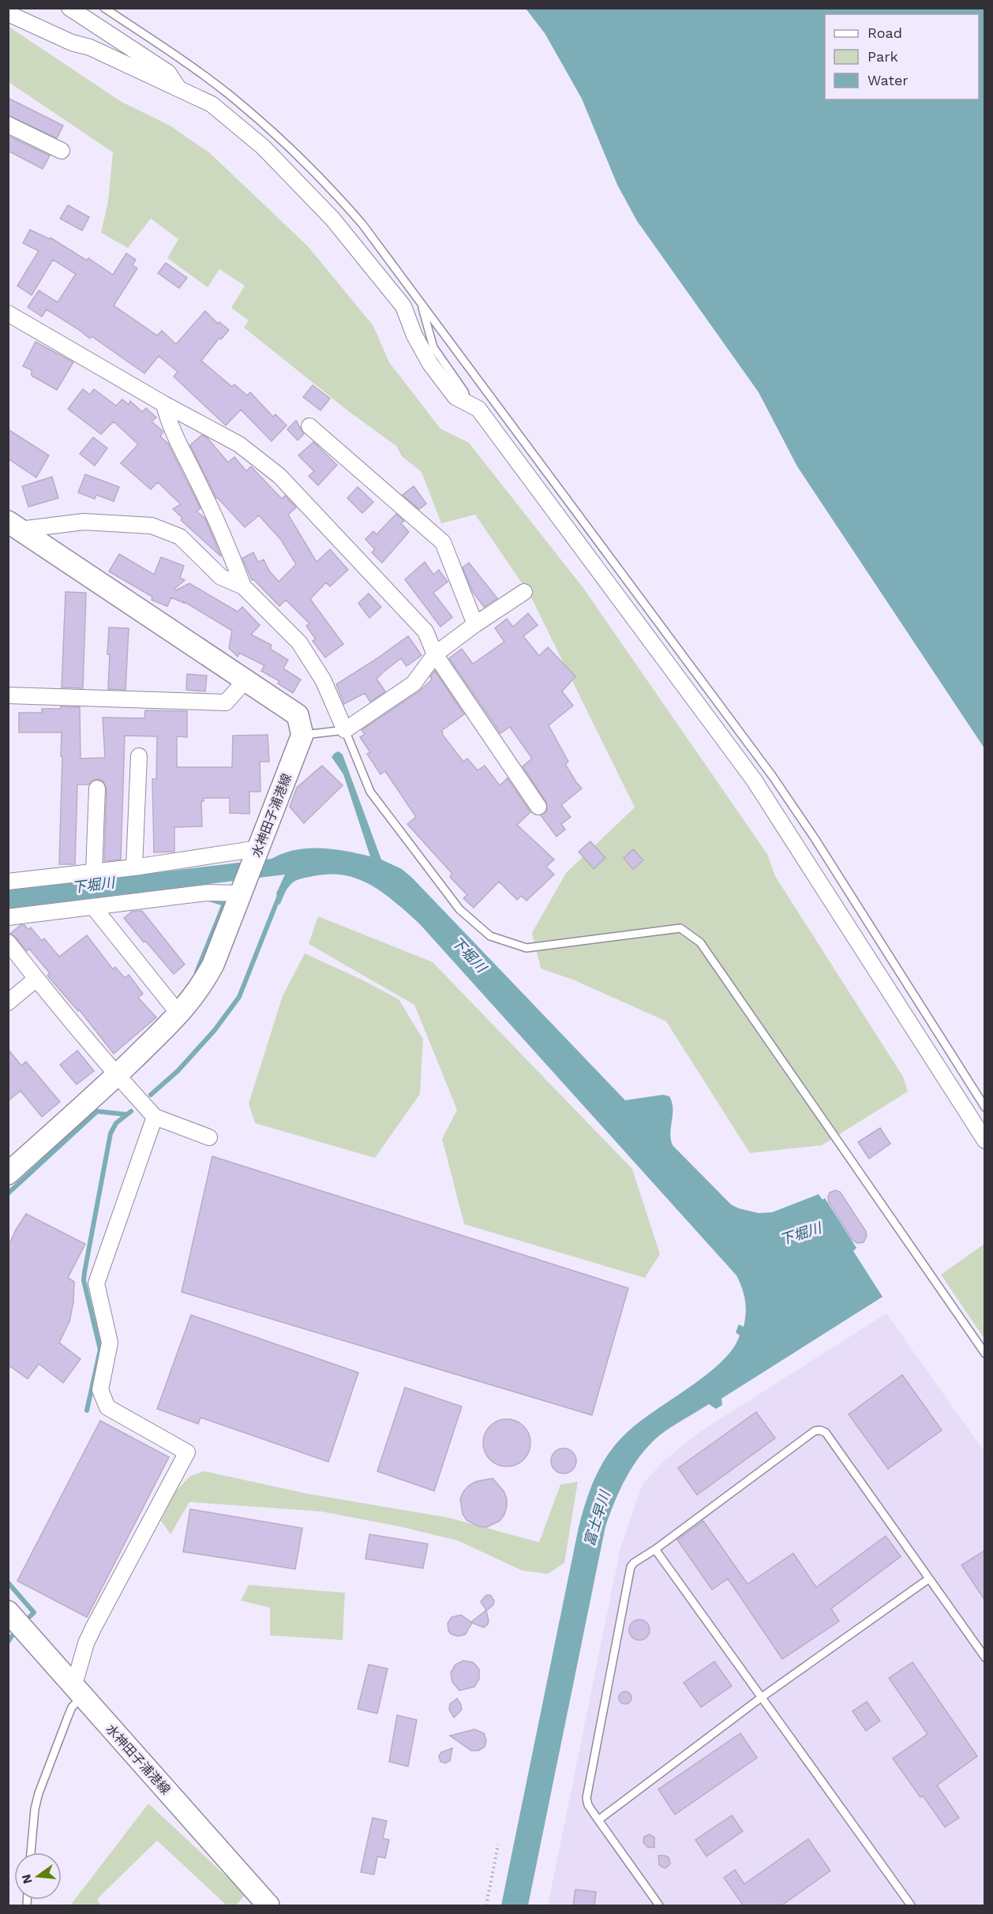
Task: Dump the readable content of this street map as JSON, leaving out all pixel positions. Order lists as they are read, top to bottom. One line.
{"streets":{"main road":["水神田子浦港線"]},"water":["下堀川","富士早川"],"legend":["Road","Park","Water"],"north":"left"}
